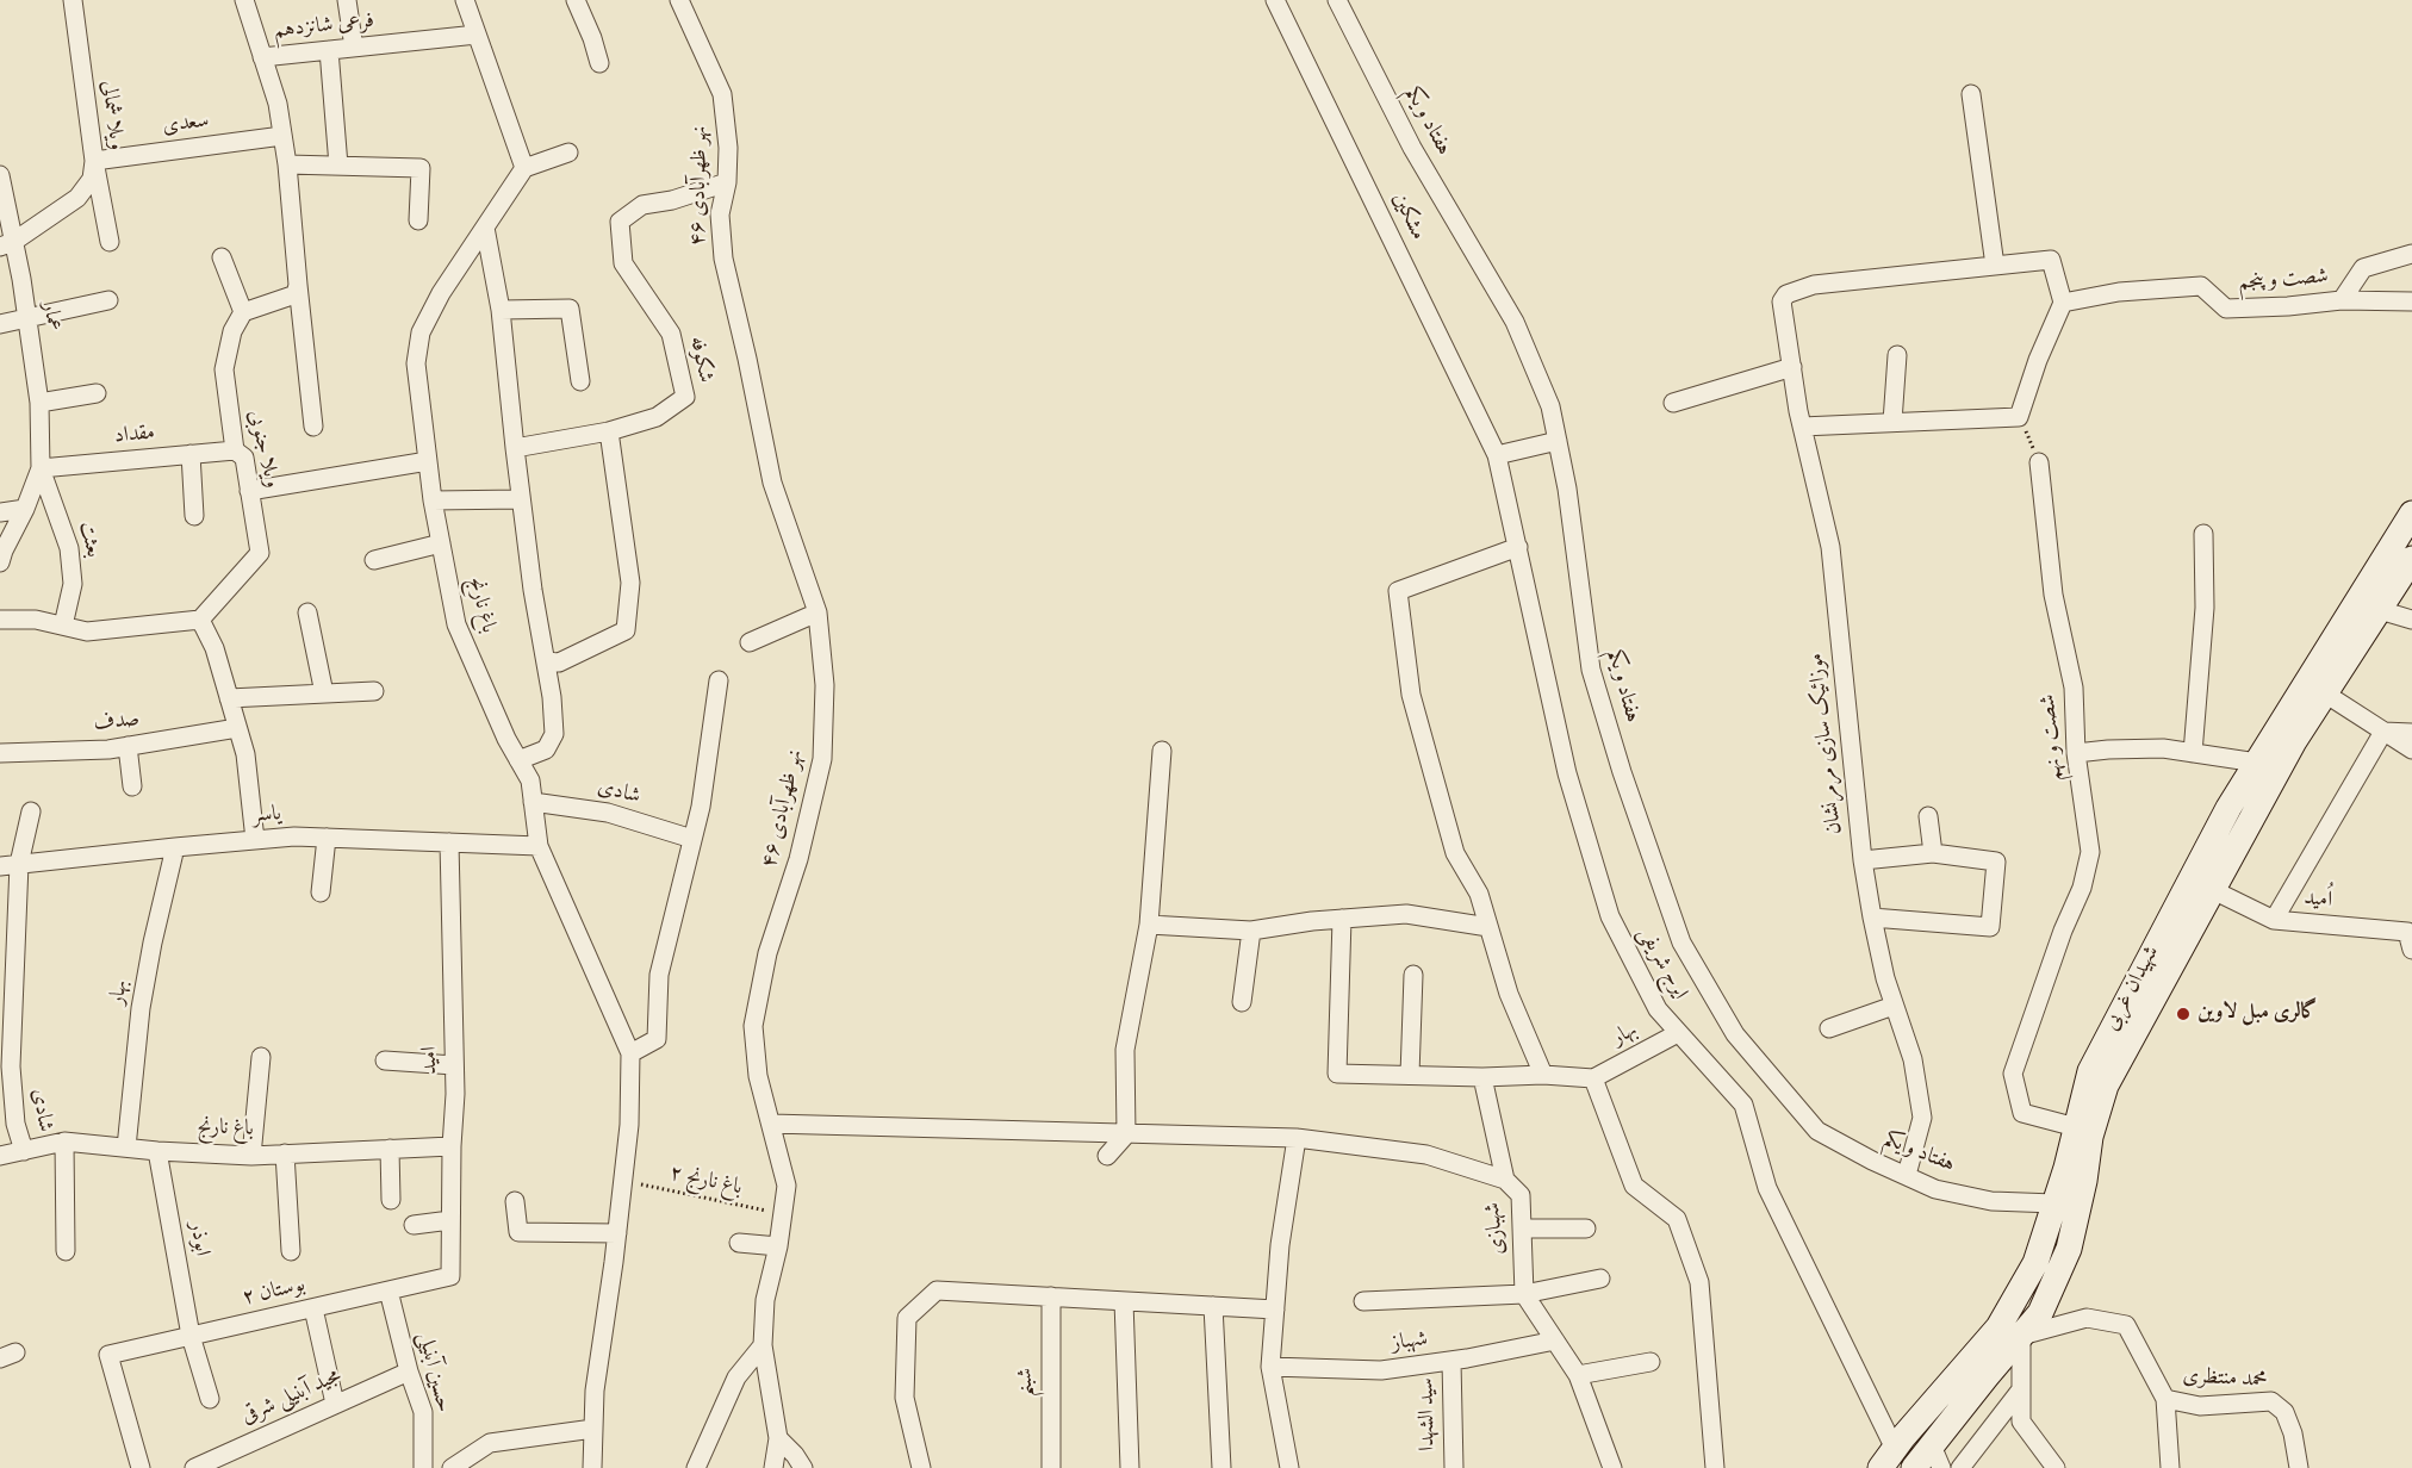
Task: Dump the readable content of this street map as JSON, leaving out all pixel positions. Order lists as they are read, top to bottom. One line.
{"streets":{"main road":["شهیدان غربی"],"street":["فرعی شانزدهم","ویلا شمالی","هفتاد و یکم","سعدی","نهر ظهرآبادی ۴۶","مشکین","شصت و پنجم","عمار","شکوفه","مقداد","ویلا جنوبی","بعثت","باغ نارنج","صدف","شصت و نهم","موزائیک سازی مرمرنشان","شادی","یاسر","اُمید","ایرج شریفی","بهار","امید","شهبازی","ابوذر","بوستان ۲","شهباز","حسین آبنیلی","محمد منتظری","شبنم","مجید آبنیلی شرقی","سید الشهدا"],"path":["باغ نارنج ۲"]},"crossings":[["ویلا شمالی","سعدی"],["ویلا شمالی","عمار"],["هفتاد و یکم","موزائیک سازی مرمرنشان"],["هفتاد و یکم","شهیدان غربی"],["نهر ظهرآبادی ۴۶","شکوفه"],["نهر ظهرآبادی ۴۶","باغ نارنج ۲"],["نهر ظهرآبادی ۴۶","شهبازی"],["مشکین","ایرج شریفی"],["عمار","مقداد"],["عمار","بعثت"],["مقداد","ویلا جنوبی"],["مقداد","بعثت"],["باغ نارنج","شادی"],["باغ نارنج","یاسر"],["باغ نارنج","بهار"],["باغ نارنج","امید"],["باغ نارنج","باغ نارنج ۲"],["باغ نارنج","ابوذر"],["شصت و نهم","شهیدان غربی"],["شادی","یاسر"],["یاسر","بهار"],["یاسر","امید"],["اُمید","شهیدان غربی"],["ایرج شریفی","شهیدان غربی"],["ایرج شریفی","بهار"],["شهیدان غربی","محمد منتظری"],["امید","بوستان ۲"],["ابوذر","بوستان ۲"],["بوستان ۲","حسین آبنیلی"],["شهباز","سید الشهدا"],["حسین آبنیلی","مجید آبنیلی شرقی"]],"places":["گالری مبل لاوین"]}
